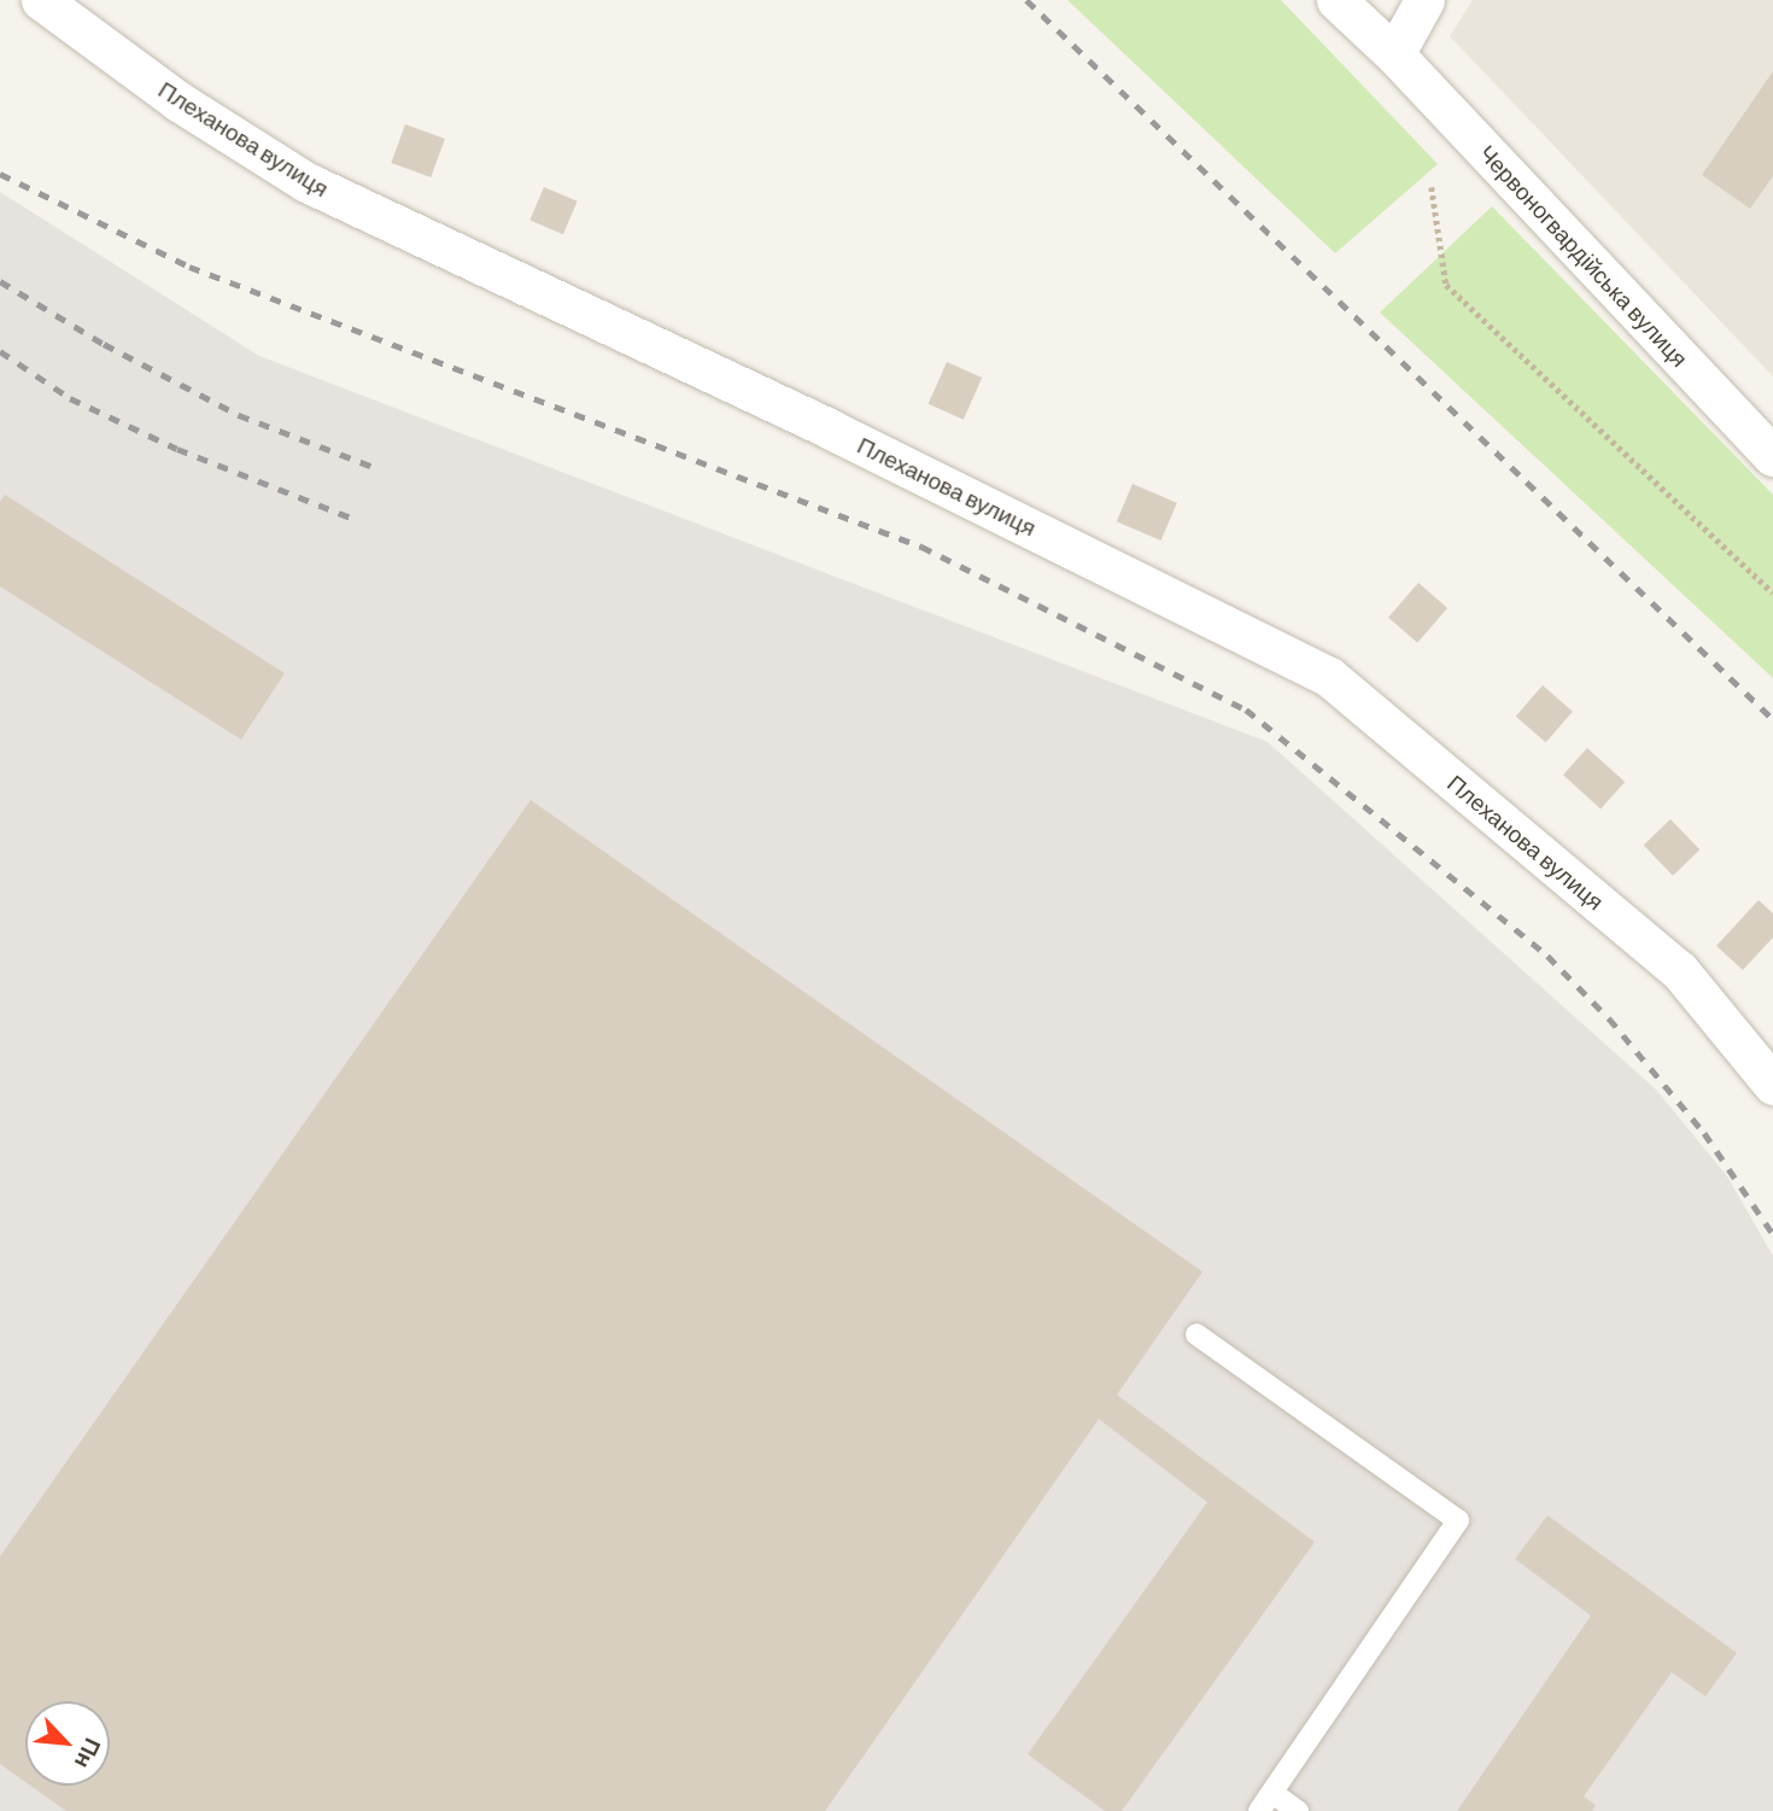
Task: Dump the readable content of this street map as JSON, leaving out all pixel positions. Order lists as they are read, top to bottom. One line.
{"streets":{"street":["Плеханова вулиця","Червоногвардійська вулиця"]},"north":"bottom right"}
